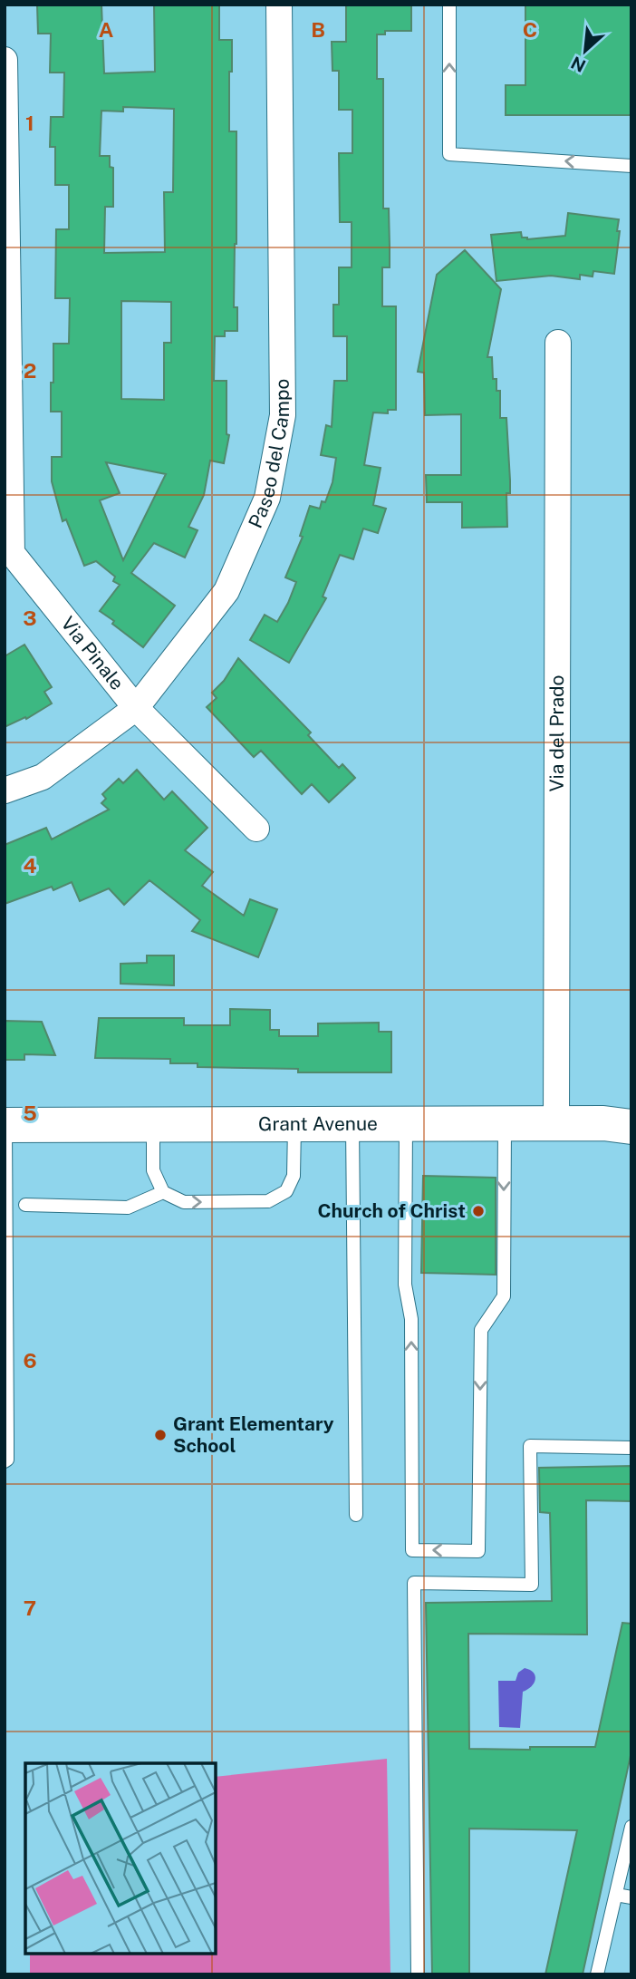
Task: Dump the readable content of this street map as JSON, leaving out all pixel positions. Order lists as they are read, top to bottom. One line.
{"streets":{"main road":["Grant Avenue"],"street":["Paseo del Campo","Via Pinale","Via del Prado"]},"crossings":[["Paseo del Campo","Via Pinale"],["Via del Prado","Grant Avenue"]],"places":["Church of Christ","Grant Elementary School"],"north":"bottom left","grid":{"columns":["A","B","C"],"rows":["1","2","3","4","5","6","7"]}}
